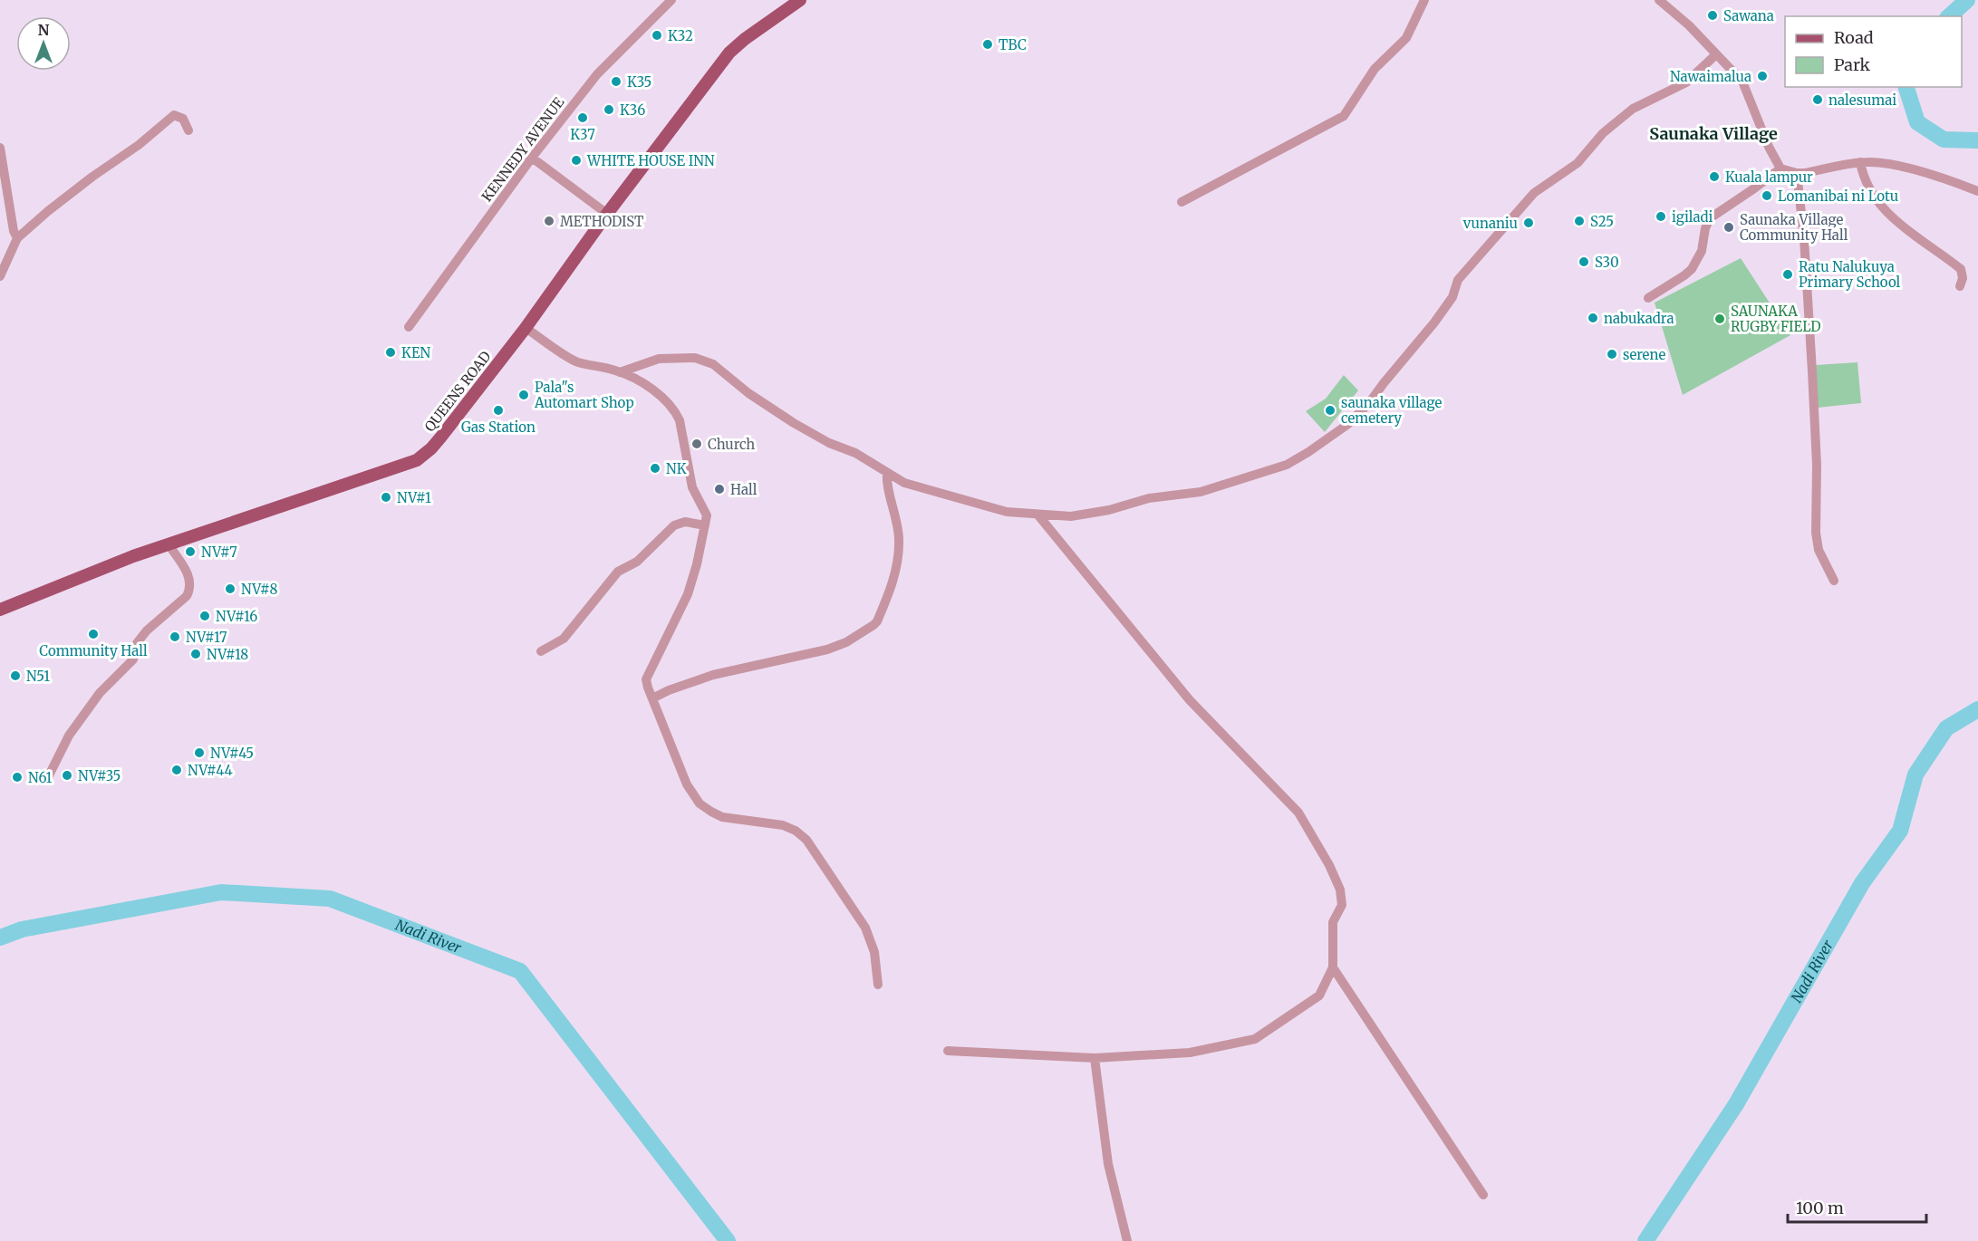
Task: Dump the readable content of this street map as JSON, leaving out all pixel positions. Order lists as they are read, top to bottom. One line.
{"streets":{"main road":["QUEENS ROAD"],"street":["KENNEDY AVENUE"]},"districts":["Saunaka Village"],"water":["Nadi River"],"places":["Sawana","K32","TBC","Nawaimalua","K35","nalesumai","K36","K37","WHITE HOUSE INN","Kuala lampur","Lomanibai ni Lotu","igiladi","METHODIST","S25","vunaniu","Saunaka Village Community Hall","S30","Ratu Nalukuya Primary School","nabukadra","SAUNAKA RUGBY FIELD","KEN","serene","Pala\"s Automart Shop","Gas Station","saunaka village cemetery","Church","NK","Hall","NV#1","NV#7","NV#8","NV#16","Community Hall","NV#17","NV#18","N51","NV#45","NV#44","NV#35","N61"],"legend":["Road","Park"],"scale_bar":"100 m","north":"top"}
